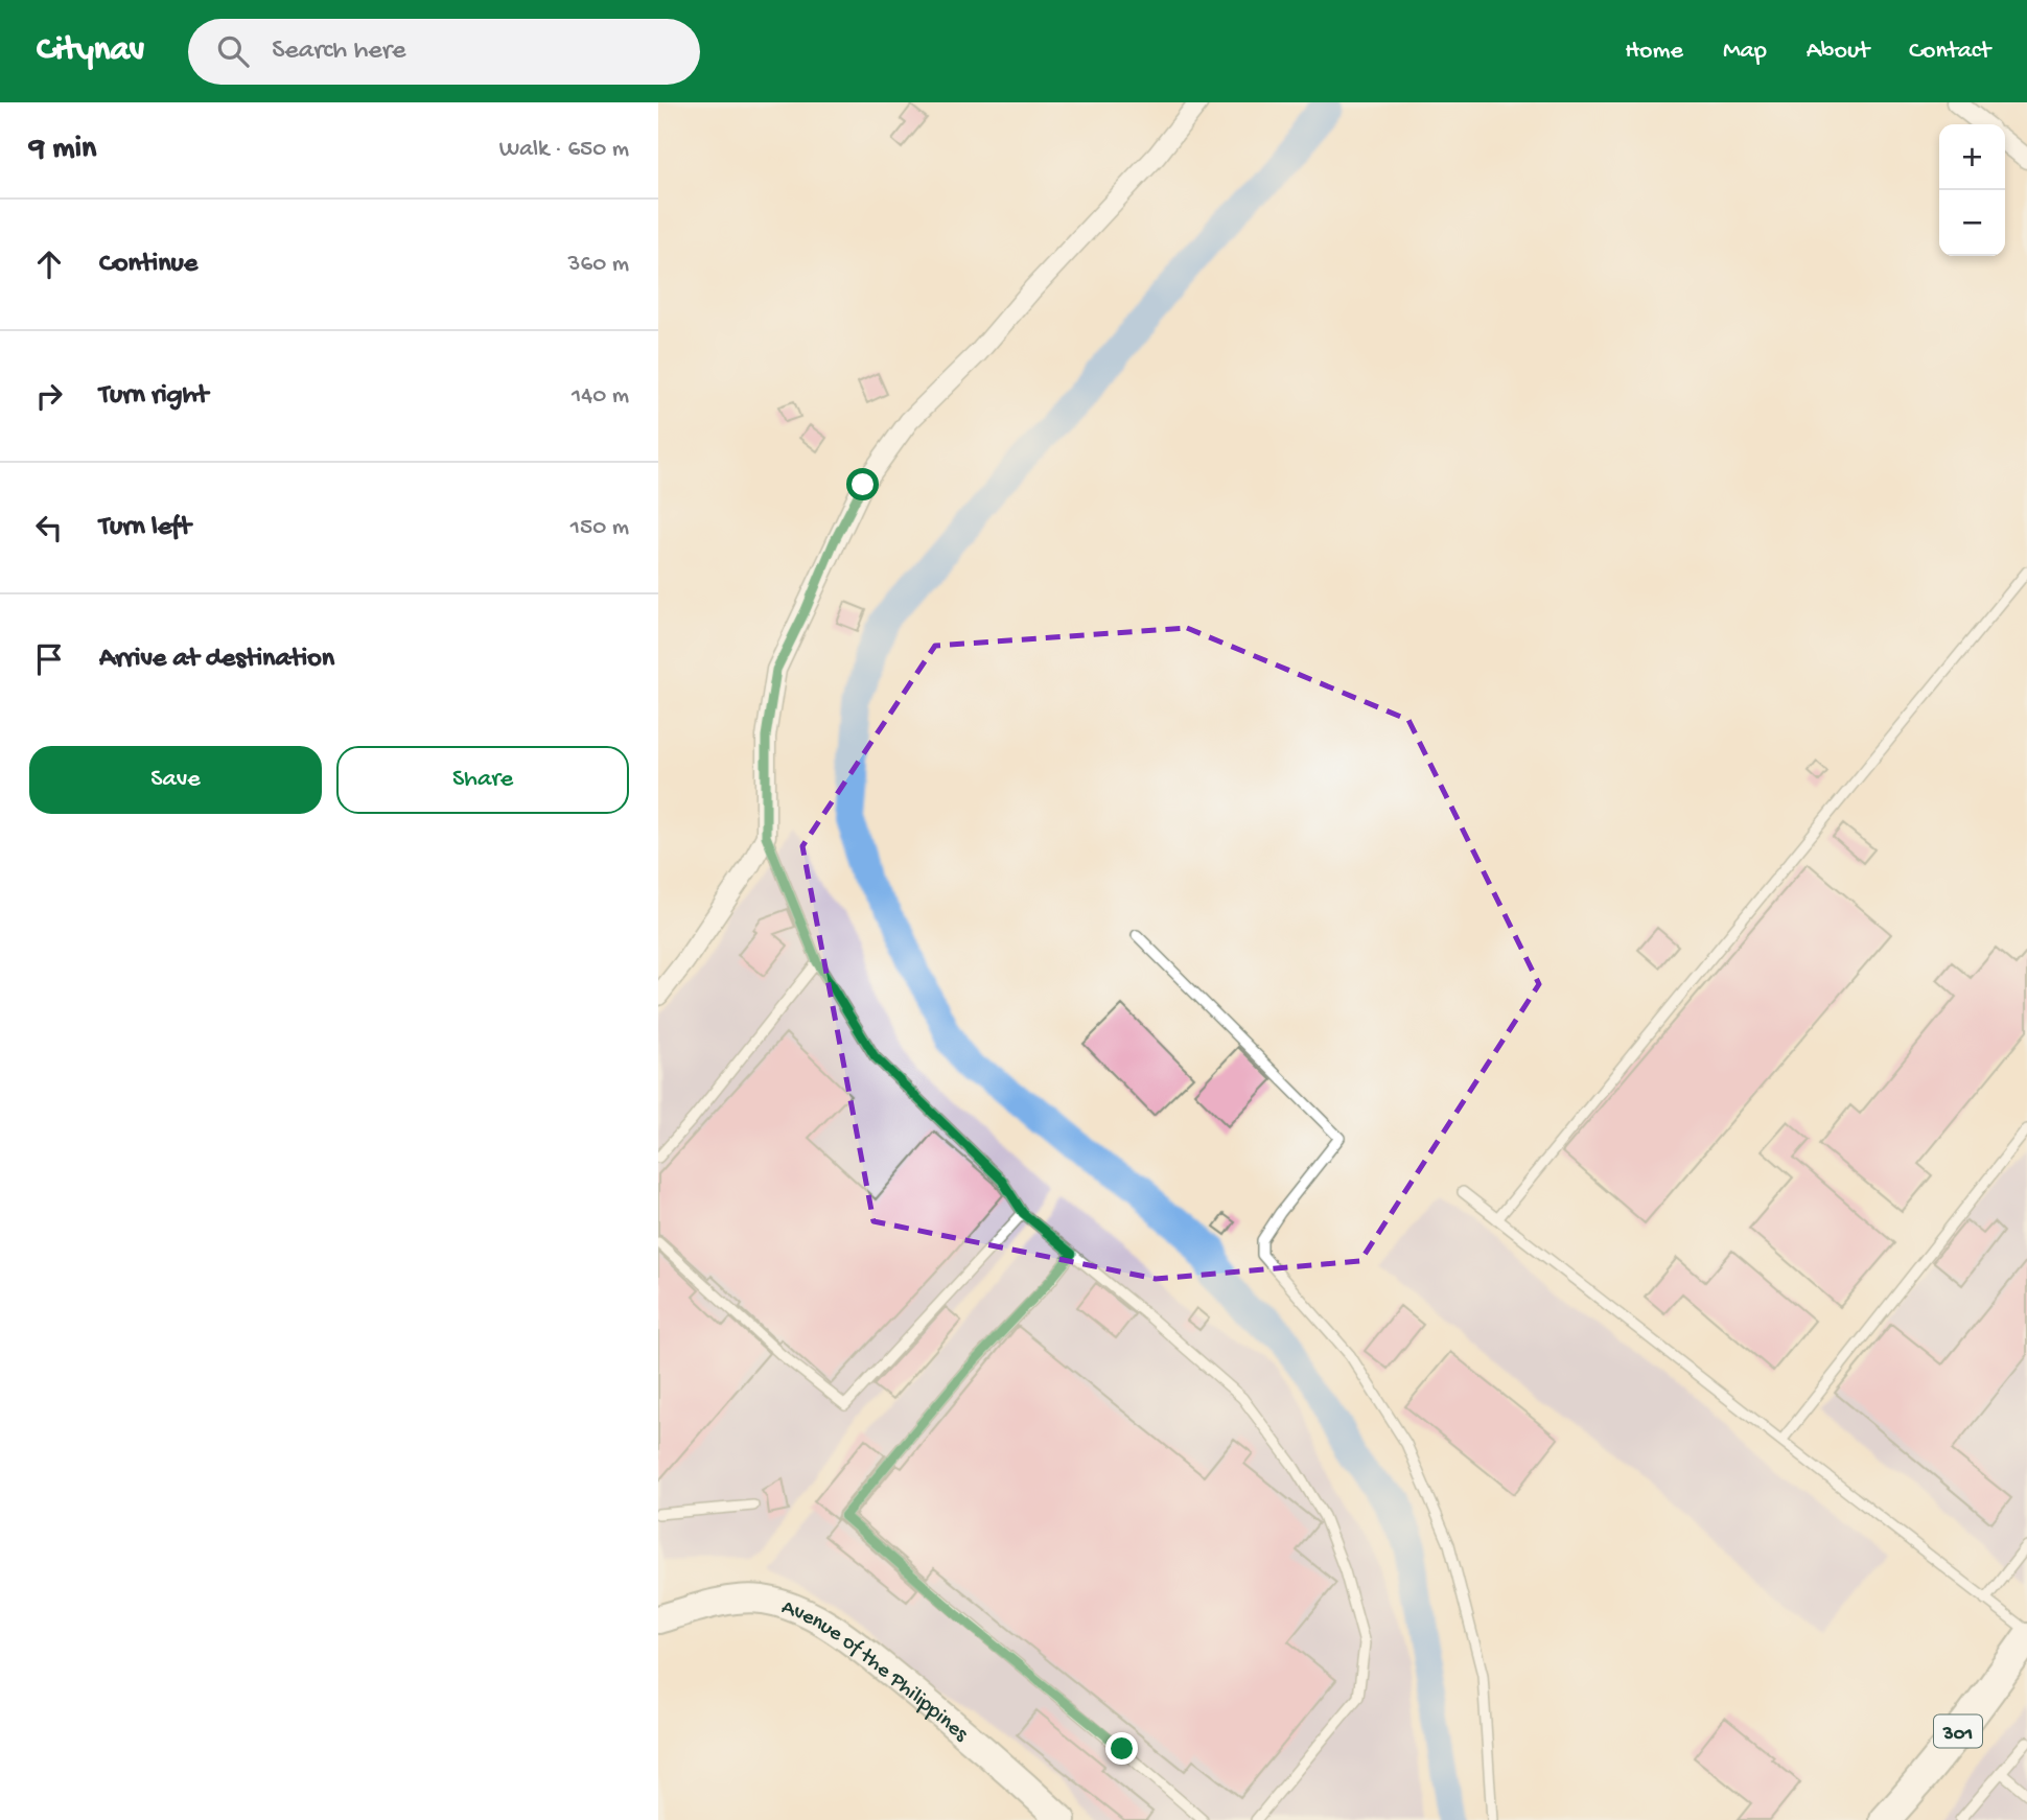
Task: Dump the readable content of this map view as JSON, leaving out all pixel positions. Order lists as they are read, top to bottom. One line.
{"streets":{"main road":["Avenue of the Philippines","301"]},"page":{"header":"Citynav","search":"Search here","nav":["Home","Map","About","Contact"],"heading":["9 min","Walk · 650 m"],"map_buttons":["+","−"],"list":[["Continue","360 m"],["Turn right","140 m"],["Turn left","150 m"],"Arrive at destination"],"buttons":["Save","Share"]}}
